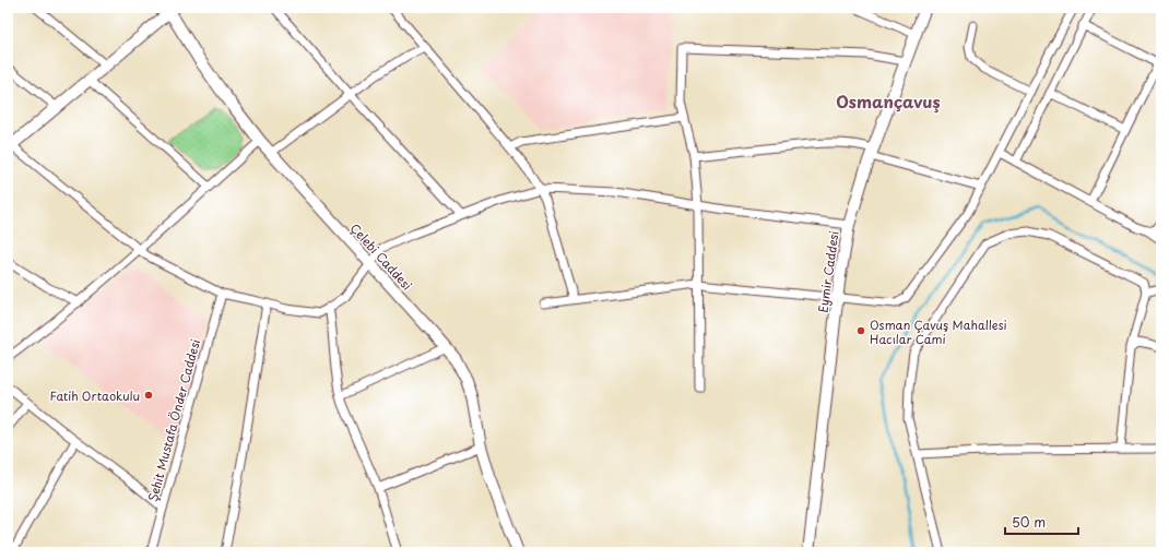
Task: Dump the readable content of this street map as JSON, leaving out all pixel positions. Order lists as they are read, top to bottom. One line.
{"streets":{"street":["Çelebi Caddesi","Eymir Caddesi","Şehit Mustafa Önder Caddesi"]},"districts":["Osmançavuş"],"places":["Osman Çavuş Mahallesi Hacılar Cami","Fatih Ortaokulu"],"scale_bar":"50 m"}
